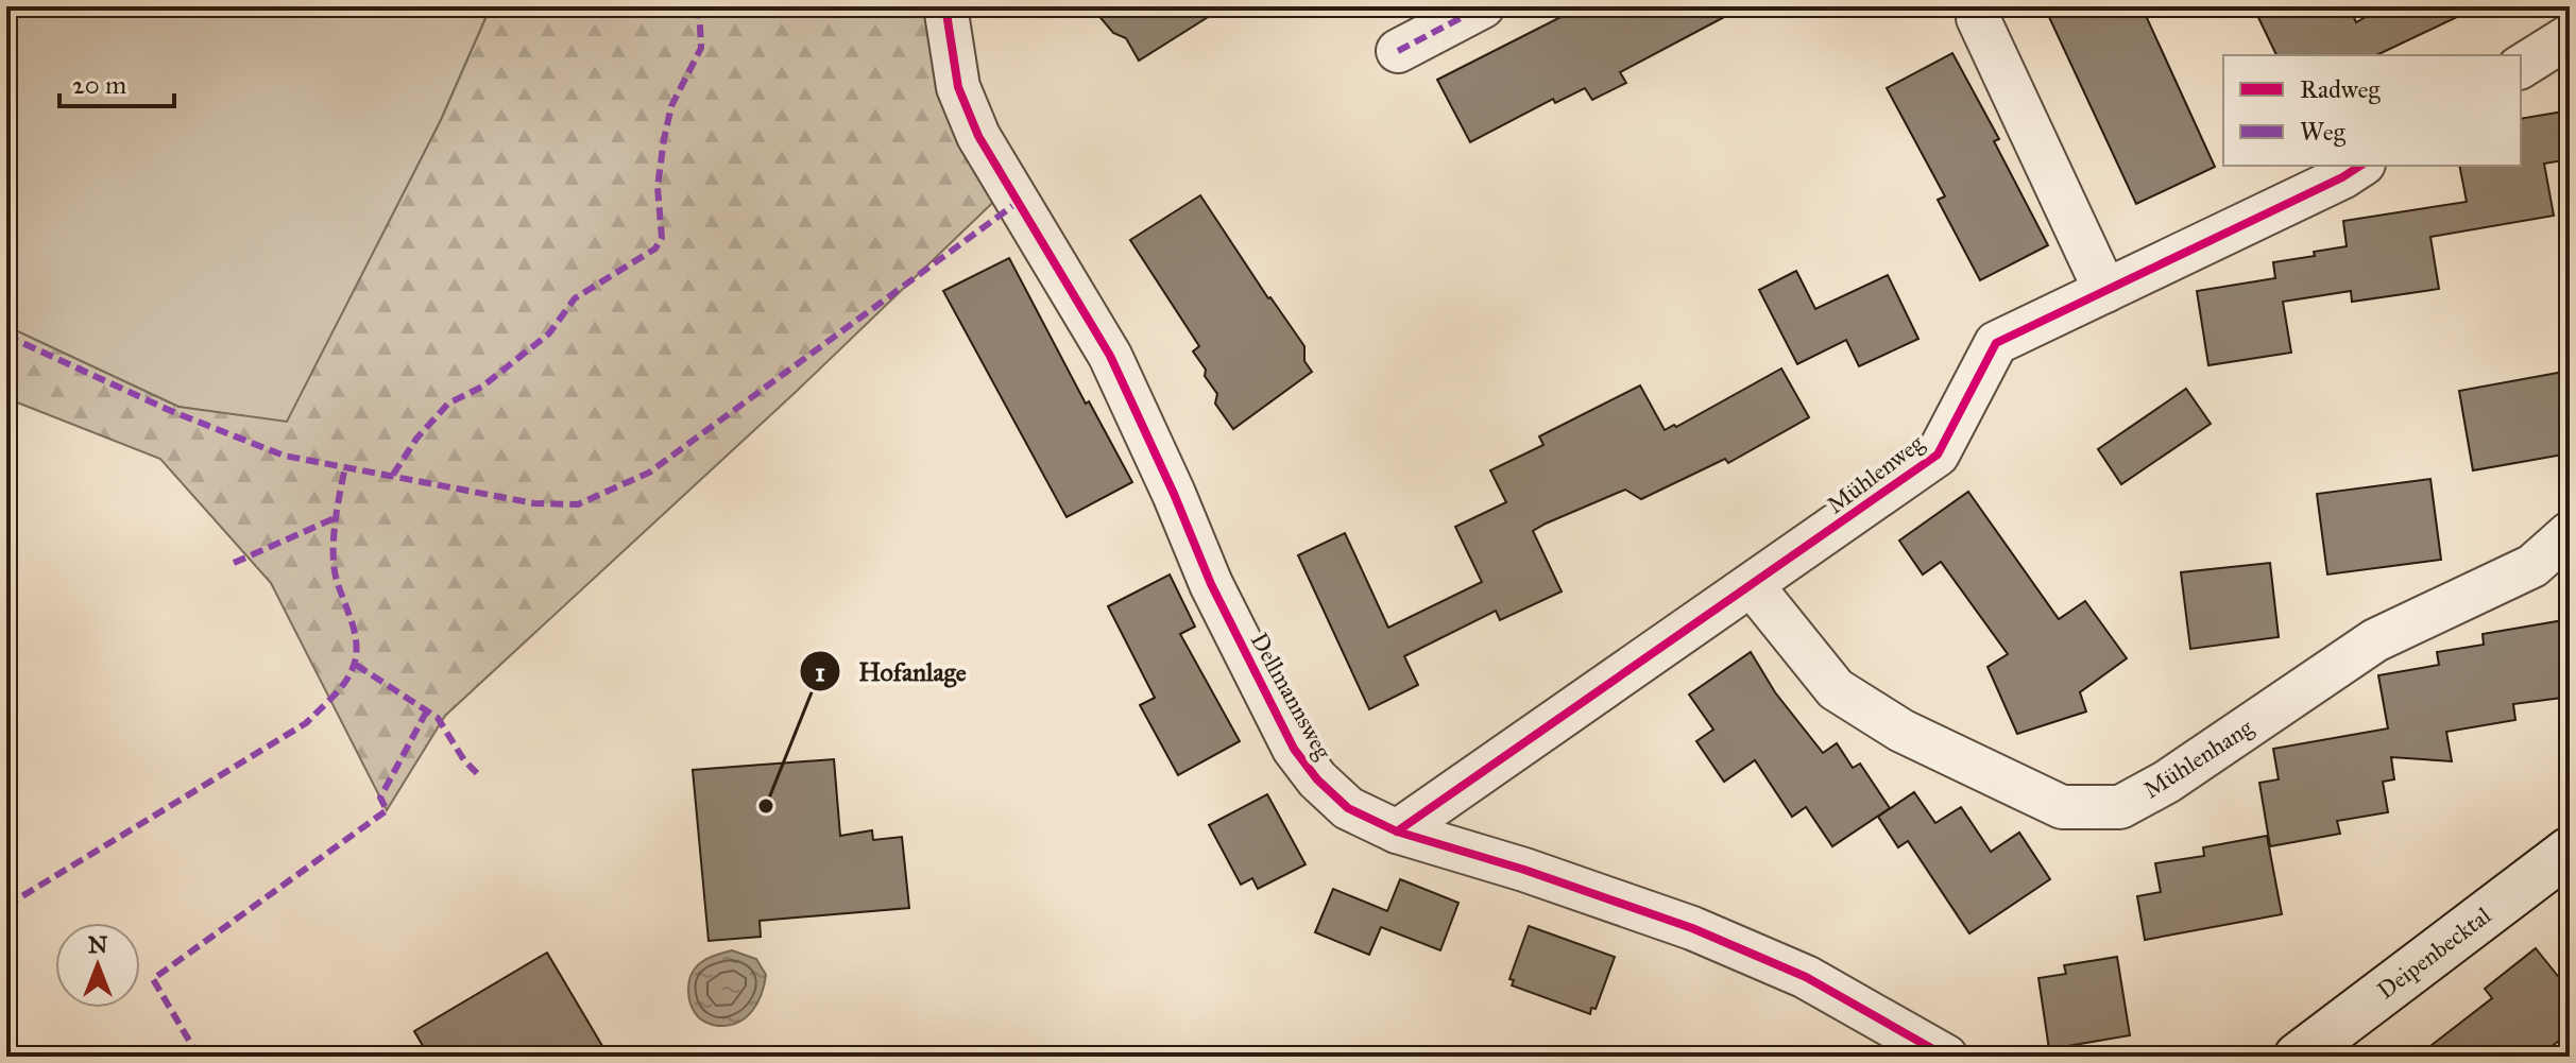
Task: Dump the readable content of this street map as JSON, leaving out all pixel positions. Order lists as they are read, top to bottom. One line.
{"streets":{"main road":["Deipenbecktal"],"street":["Mühlenweg","Dellmannsweg","Mühlenhang"]},"crossings":[["Mühlenweg","Dellmannsweg"],["Mühlenweg","Mühlenhang"]],"places":["Hofanlage"],"legend":["Radweg","Weg"],"scale_bar":"20 m","north":"top"}
